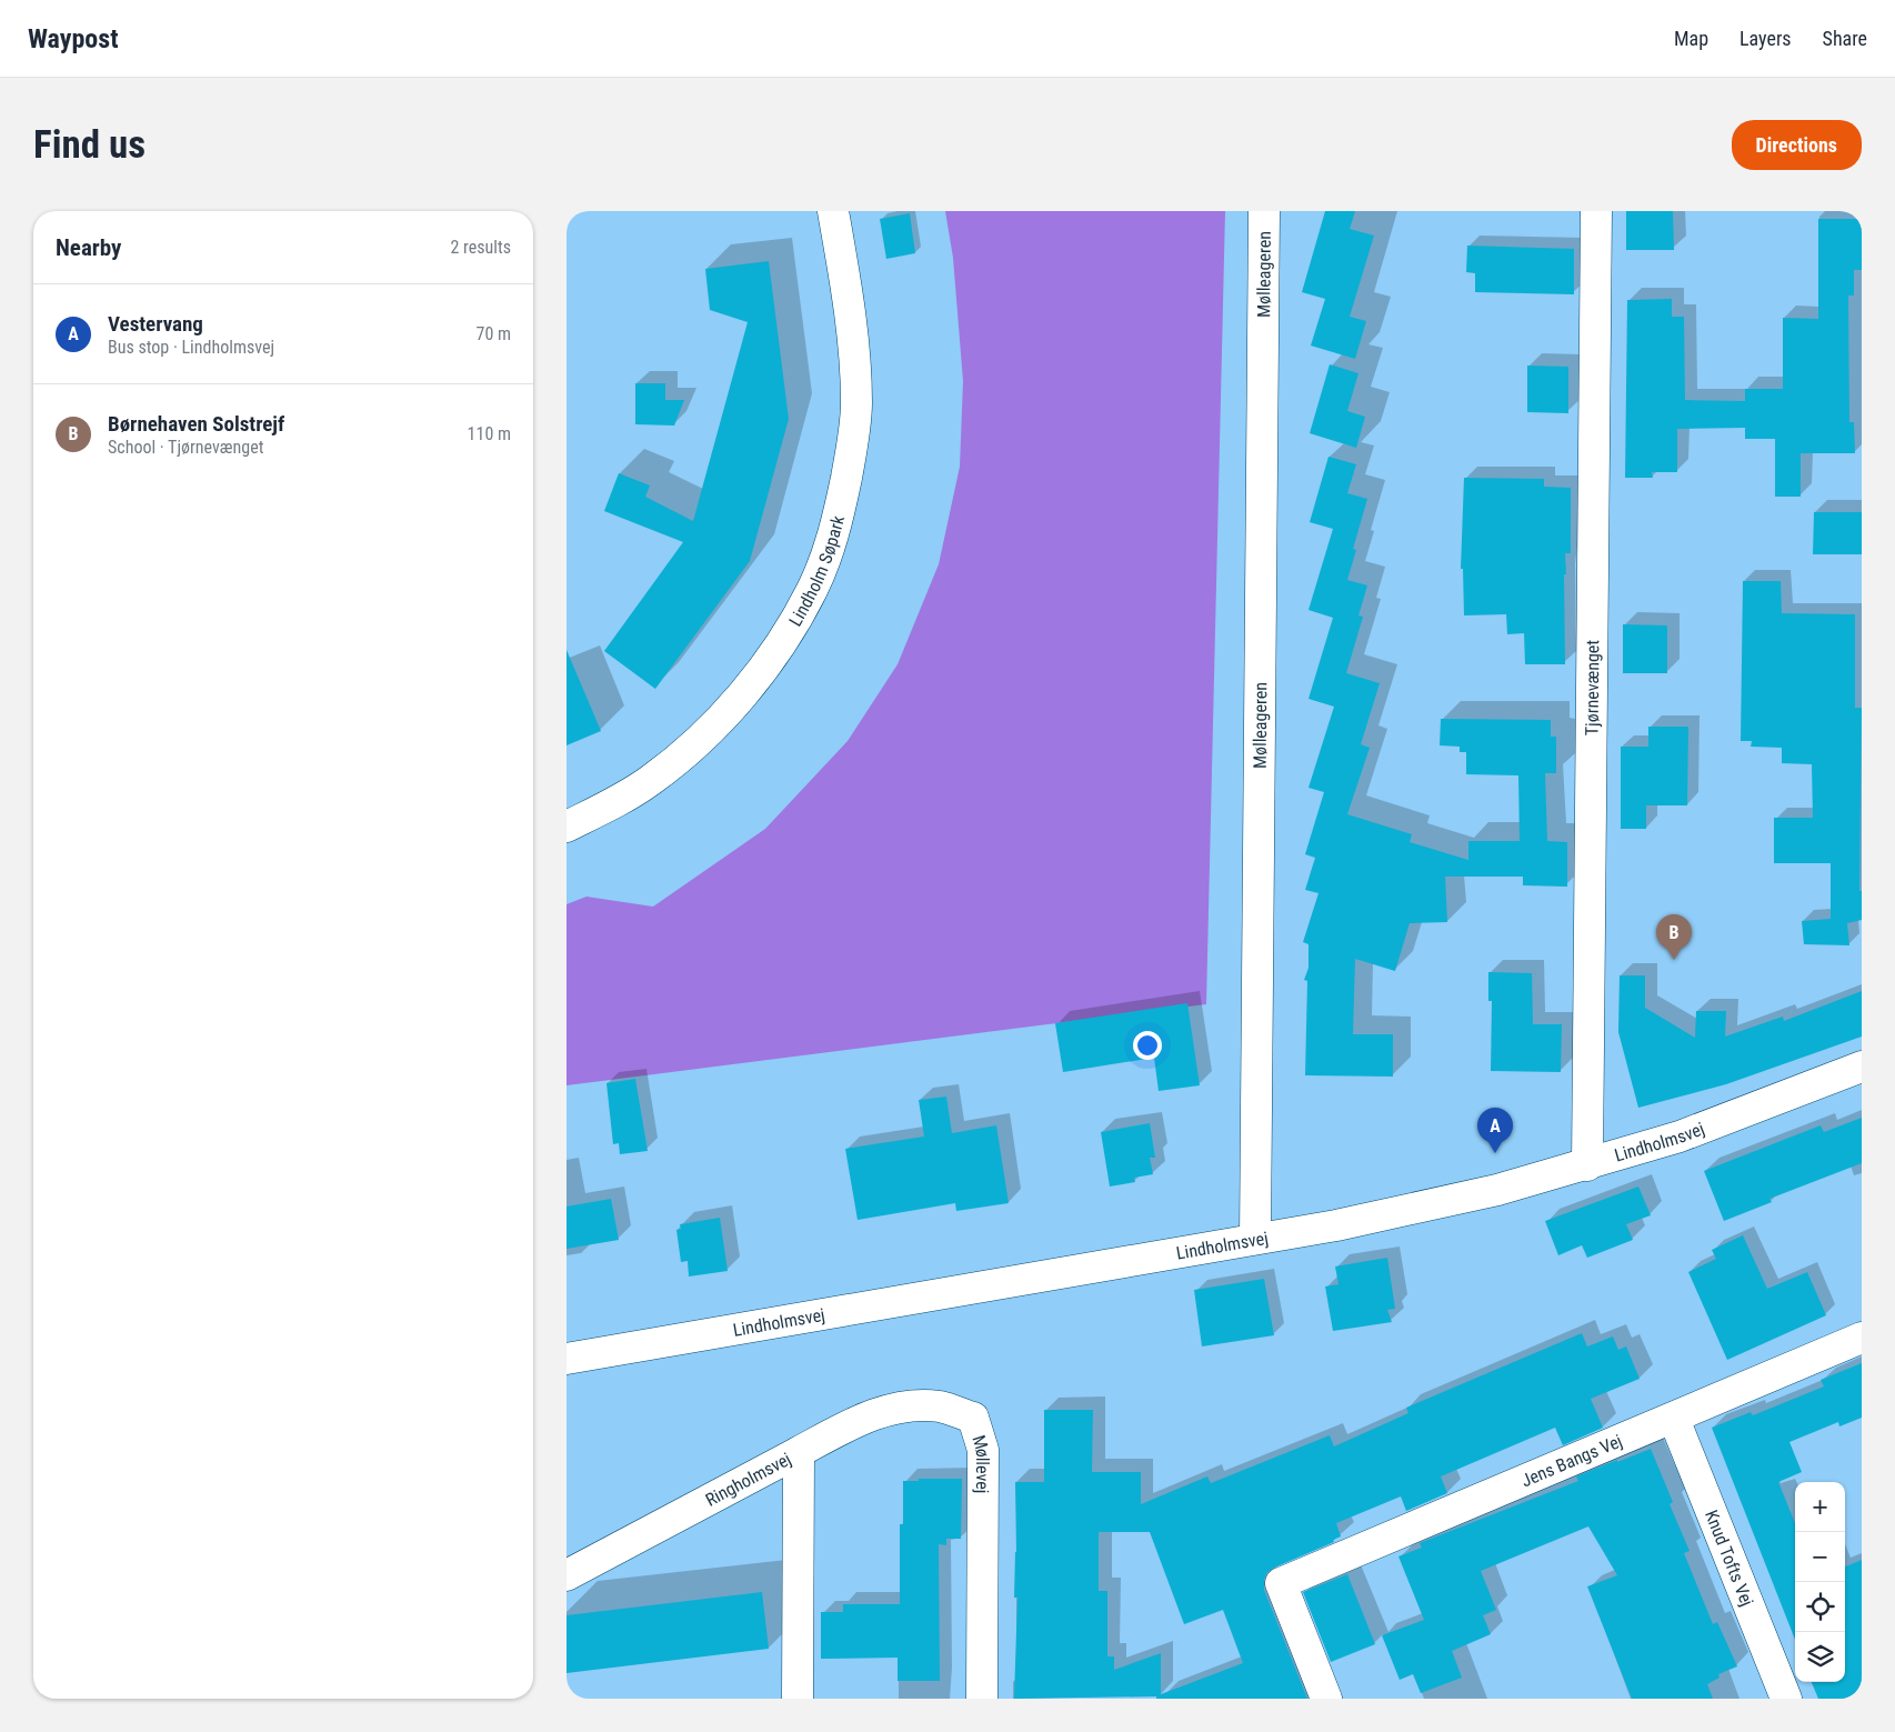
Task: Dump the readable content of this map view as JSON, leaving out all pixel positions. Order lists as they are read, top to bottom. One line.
{"streets":{"street":["Mølleageren","Lindholm Søpark","Tjørnevænget","Lindholmsvej","Jens Bangs Vej","Møllevej","Ringholmsvej","Knud Tofts Vej"]},"crossings":[["Mølleageren","Lindholmsvej"],["Tjørnevænget","Lindholmsvej"],["Jens Bangs Vej","Knud Tofts Vej"],["Møllevej","Ringholmsvej"]],"page":{"header":"Waypost","nav":["Map","Layers","Share"],"buttons":"Directions","title":"Find us","heading":["Nearby","2 results"],"list":[{"mark":"A","name":"Vestervang","note":"Bus stop · Lindholmsvej","value":"70 m"},{"mark":"B","name":"Børnehaven Solstrejf","note":"School · Tjørnevænget","value":"110 m"}],"pins":["B","A"],"map_buttons":["+","−"]}}
